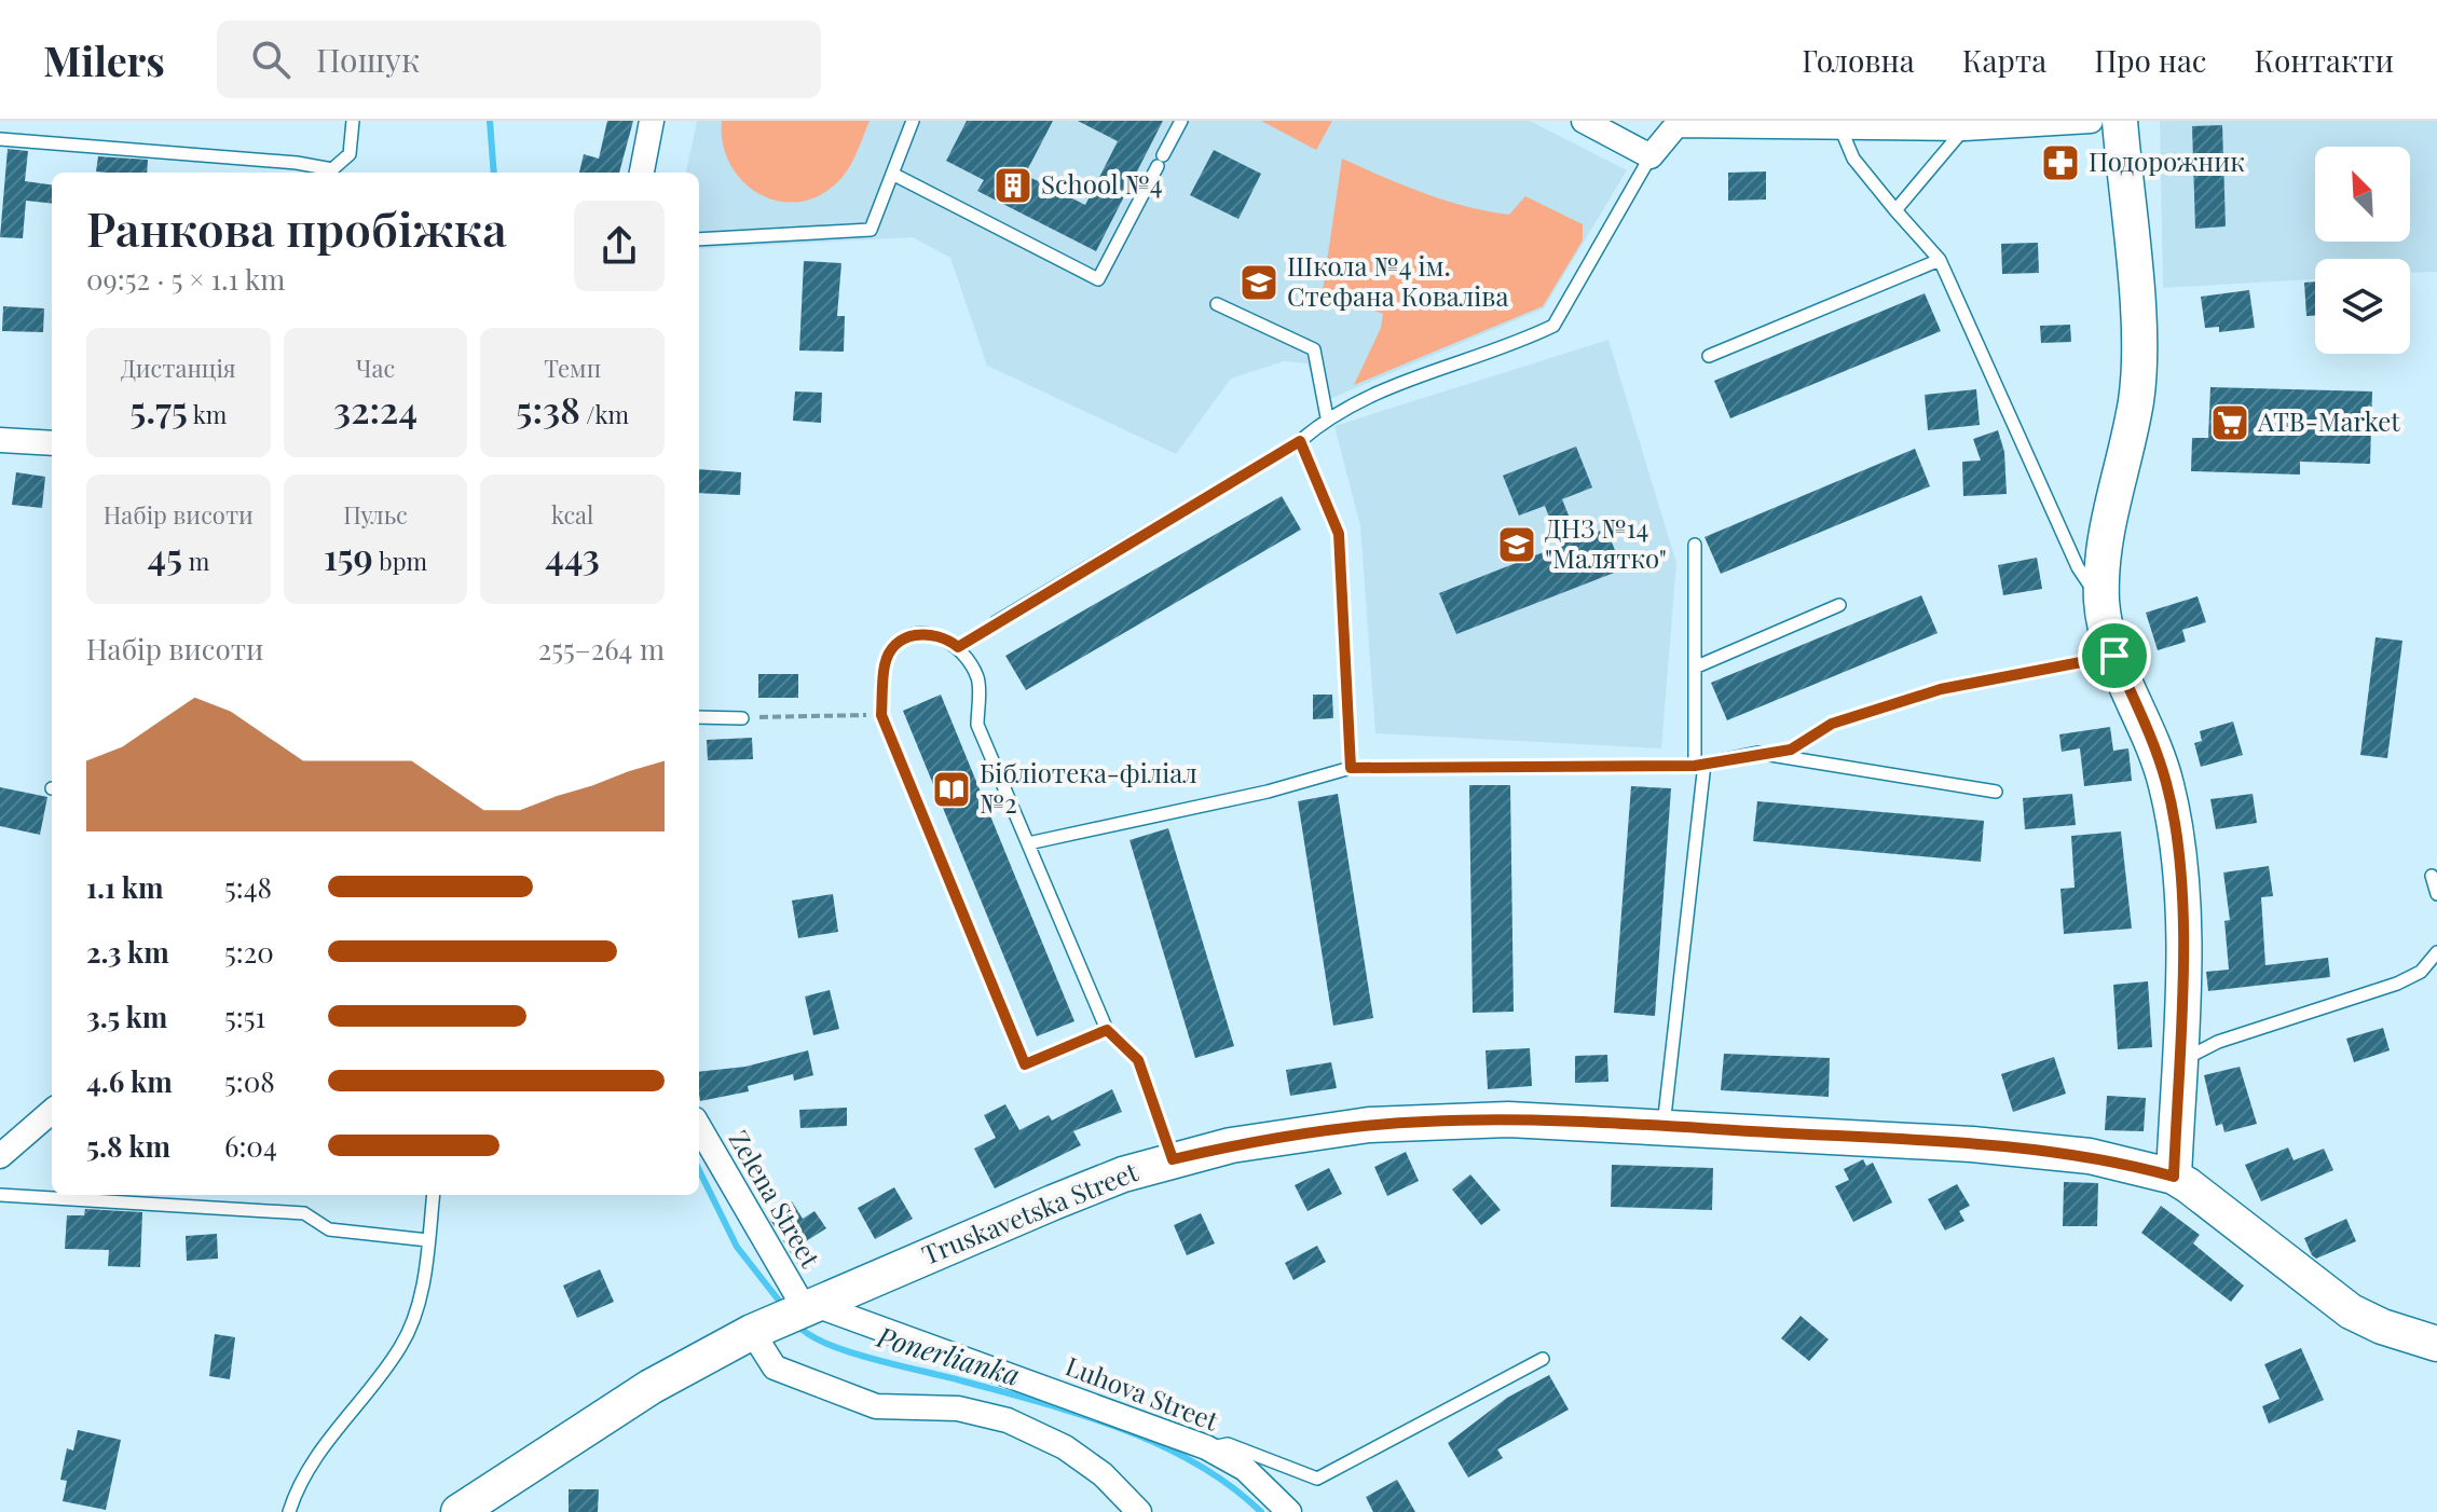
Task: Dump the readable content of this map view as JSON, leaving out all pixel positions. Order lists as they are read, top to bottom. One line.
{"streets":{"main road":["Truskavetska Street"],"street":["Zelena Street","Luhova Street"]},"crossings":[["Zelena Street","Truskavetska Street"],["Zelena Street","Luhova Street"],["Truskavetska Street","Luhova Street"]],"water":["Ponerlianka"],"places":{"pharmacy":["Подорожник"],"building":["School №4"],"school or university":["Школа №4 ім. Стефана Коваліва","ДНЗ №14 \"Малятко\""],"supermarket":["ATB-Market"],"library":["Бібліотека-філіал №2"]},"north":"top left","page":{"header":"Milers","search":"Пошук","nav":["Головна","Карта","Про нас","Контакти"],"heading":["Ранкова пробіжка","09:52 · 5 × 1.1 km"],"stats":[["Дистанція","5.75 km"],["Час","32:24"],["Темп","5:38 /km"],["Набір висоти","45 m"],["Пульс","159 bpm"],["kcal","443"]],"chart":["Набір висоти","255–264 m"],"list":[{"name":"1.1 km","note":"5:48"},{"name":"2.3 km","note":"5:20"},{"name":"3.5 km","note":"5:51"},{"name":"4.6 km","note":"5:08"},{"name":"5.8 km","note":"6:04"}]}}
